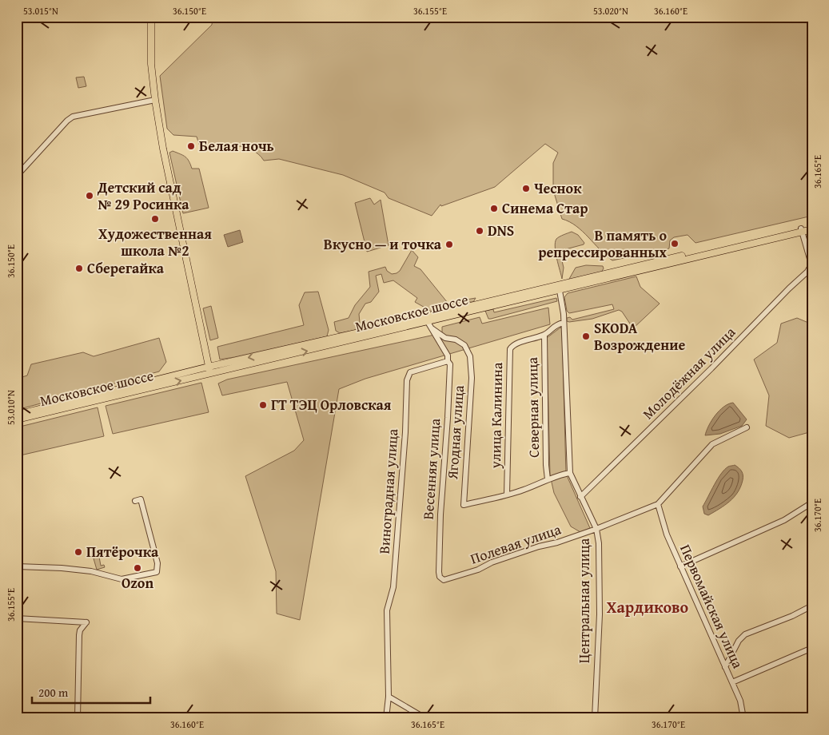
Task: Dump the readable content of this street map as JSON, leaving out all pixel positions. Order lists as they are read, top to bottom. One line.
{"streets":{"main road":["Московское шоссе"],"street":["Молодёжная улица","Северная улица","улица Калинина","Ягодная улица","Весенняя улица","Виноградная улица","Полевая улица","Центральная улица","Первомайская улица"]},"crossings":[["Московское шоссе","Ягодная улица"],["Московское шоссе","Весенняя улица"],["Московское шоссе","Центральная улица"],["Молодёжная улица","Центральная улица"],["Северная улица","улица Калинина"],["улица Калинина","Ягодная улица"],["Ягодная улица","Весенняя улица"],["Весенняя улица","Виноградная улица"],["Весенняя улица","Полевая улица"],["Полевая улица","Центральная улица"],["Полевая улица","Первомайская улица"]],"districts":["Хардиково"],"places":["Белая ночь","Чеснок","Детский сад № 29 Росинка","Синема Стар","Художественная школа №2","DNS","В память о репрессированных","Вкусно — и точка","Сберегайка","SKODA Возрождение","ГТ ТЭЦ Орловская","Пятёрочка","Ozon"],"scale_bar":"200 m","coordinates":["53.015°N","36.150°E","36.155°E","53.020°N","36.160°E","36.165°E","53.010°N","36.170°E"]}
